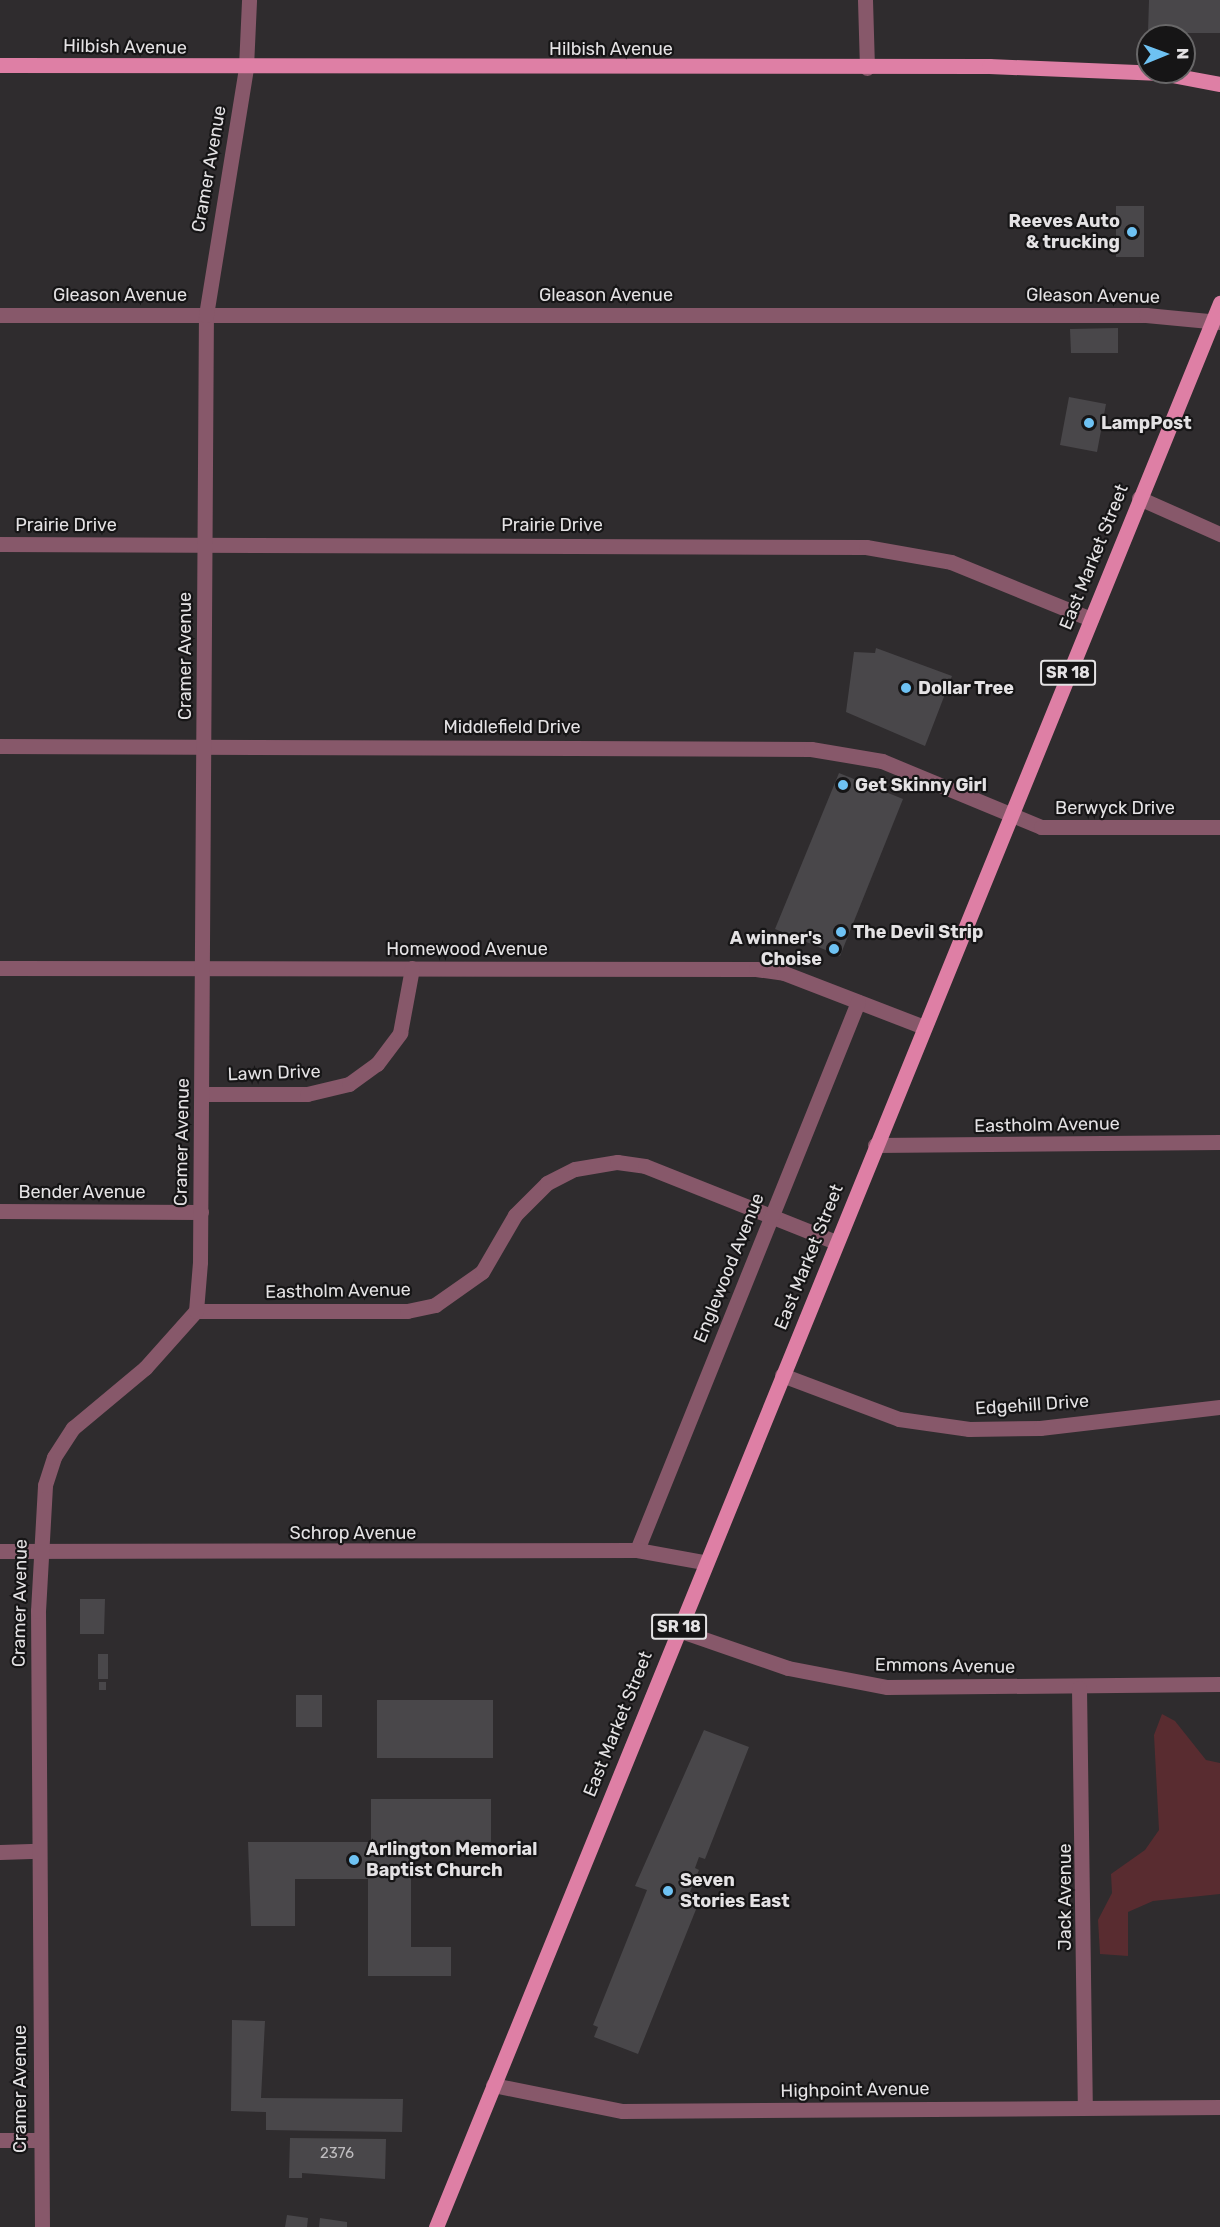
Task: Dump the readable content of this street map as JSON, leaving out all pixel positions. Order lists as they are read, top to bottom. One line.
{"streets":{"main road":["Hilbish Avenue","East Market Street","SR 18"],"street":["Cramer Avenue","Gleason Avenue","Prairie Drive","Middlefield Drive","Berwyck Drive","Homewood Avenue","Lawn Drive","Eastholm Avenue","Bender Avenue","Englewood Avenue","Edgehill Drive","Schrop Avenue","Emmons Avenue","Jack Avenue","Highpoint Avenue"]},"crossings":[["Hilbish Avenue","Cramer Avenue"],["Cramer Avenue","Gleason Avenue"],["Cramer Avenue","Prairie Drive"],["Cramer Avenue","Middlefield Drive"],["Cramer Avenue","Homewood Avenue"],["Cramer Avenue","Lawn Drive"],["Cramer Avenue","Eastholm Avenue"],["Cramer Avenue","Bender Avenue"],["Cramer Avenue","Schrop Avenue"],["Gleason Avenue","East Market Street"],["Prairie Drive","East Market Street"],["East Market Street","Middlefield Drive"],["East Market Street","Berwyck Drive"],["East Market Street","Homewood Avenue"],["East Market Street","Eastholm Avenue"],["East Market Street","Edgehill Drive"],["East Market Street","Schrop Avenue"],["East Market Street","Emmons Avenue"],["East Market Street","Highpoint Avenue"],["Middlefield Drive","Berwyck Drive"],["Homewood Avenue","Lawn Drive"],["Homewood Avenue","Englewood Avenue"],["Eastholm Avenue","Englewood Avenue"],["Englewood Avenue","Schrop Avenue"],["Emmons Avenue","Jack Avenue"],["Jack Avenue","Highpoint Avenue"]],"places":["Reeves Auto & trucking","LampPost","Dollar Tree","Get Skinny Girl","The Devil Strip","A winner's Choise","Arlington Memorial Baptist Church","Seven Stories East"],"house_numbers":["2376"],"north":"right"}
